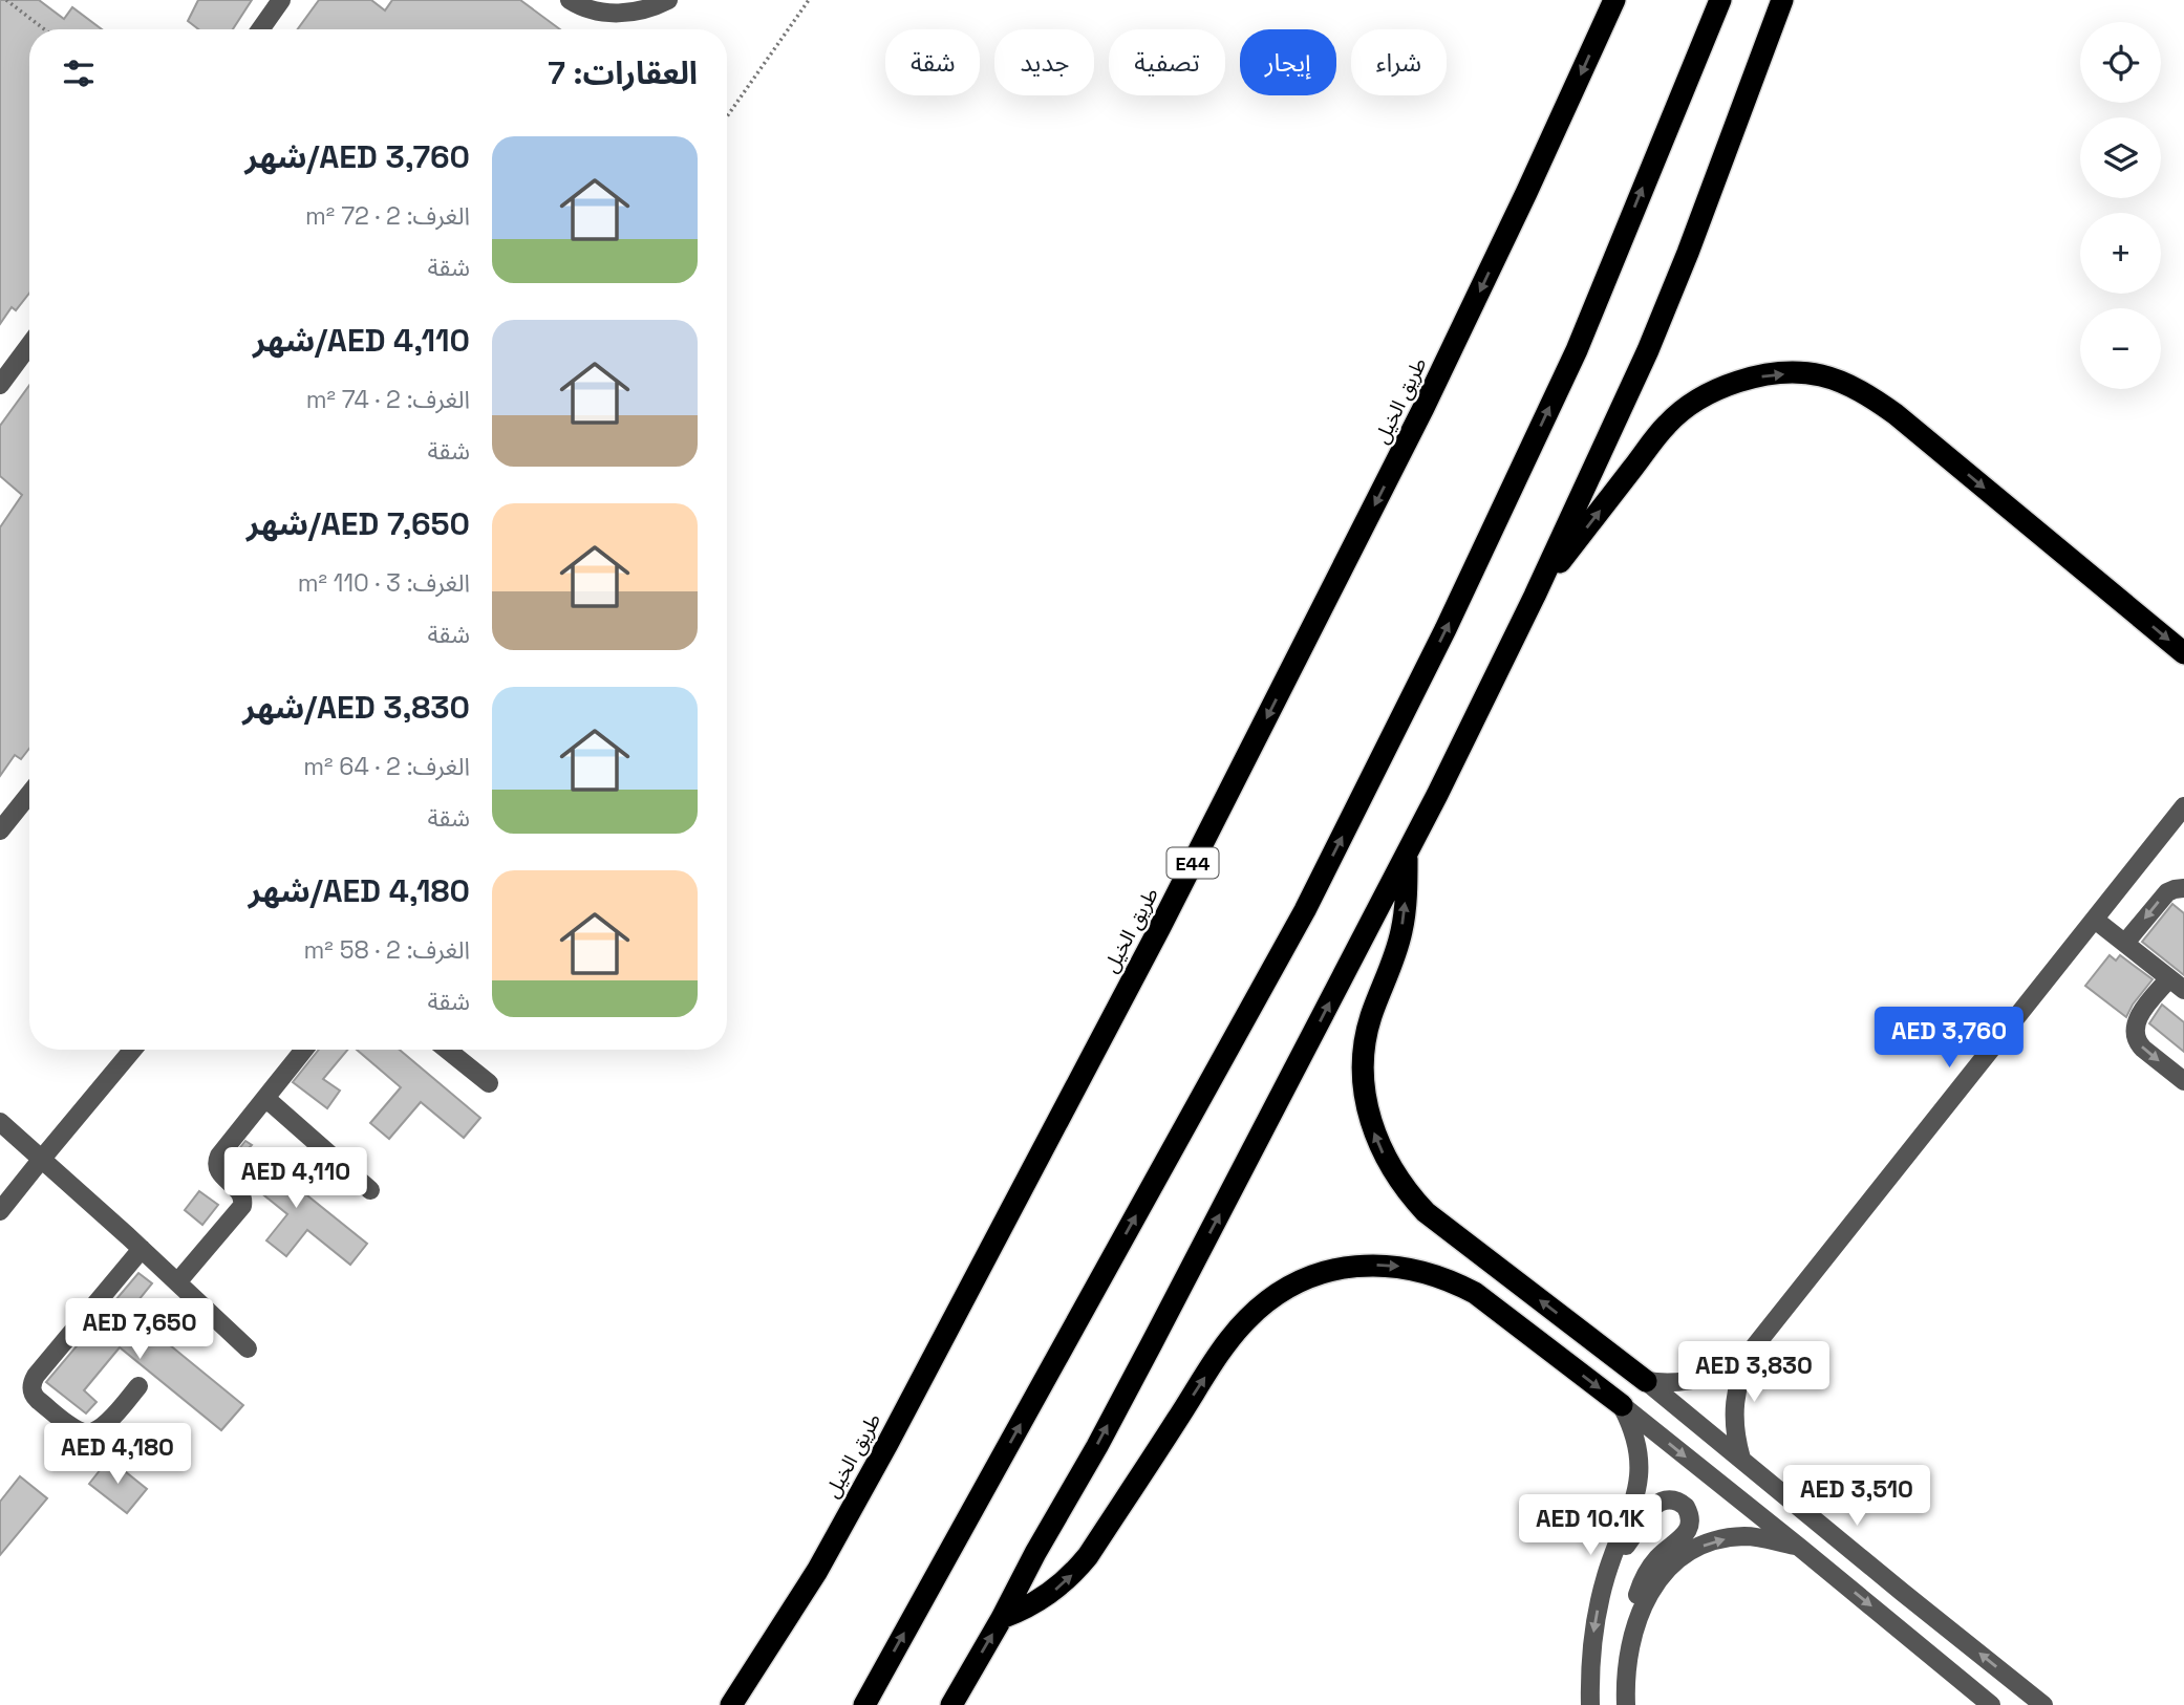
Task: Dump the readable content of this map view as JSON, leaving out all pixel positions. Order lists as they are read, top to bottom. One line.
{"streets":{"highway":["طريق الخيل","E44"]},"page":{"map_buttons":["+","−"],"chip":["شراء","إيجار","تصفية","جديد","شقة"],"heading":"العقارات: 7","list":[{"name":"AED 3,760/شهر","note":"الغرف: 2 · 72 m² · شقة"},{"name":"AED 4,110/شهر","note":"الغرف: 2 · 74 m² · شقة"},{"name":"AED 7,650/شهر","note":"الغرف: 3 · 110 m² · شقة"},{"name":"AED 3,830/شهر","note":"الغرف: 2 · 64 m² · شقة"},{"name":"AED 4,180/شهر","note":"الغرف: 2 · 58 m² · شقة"}],"price":["AED 3,760","AED 4,110","AED 7,650","AED 3,830","AED 4,180","AED 3,510","AED 10.1K"]}}
